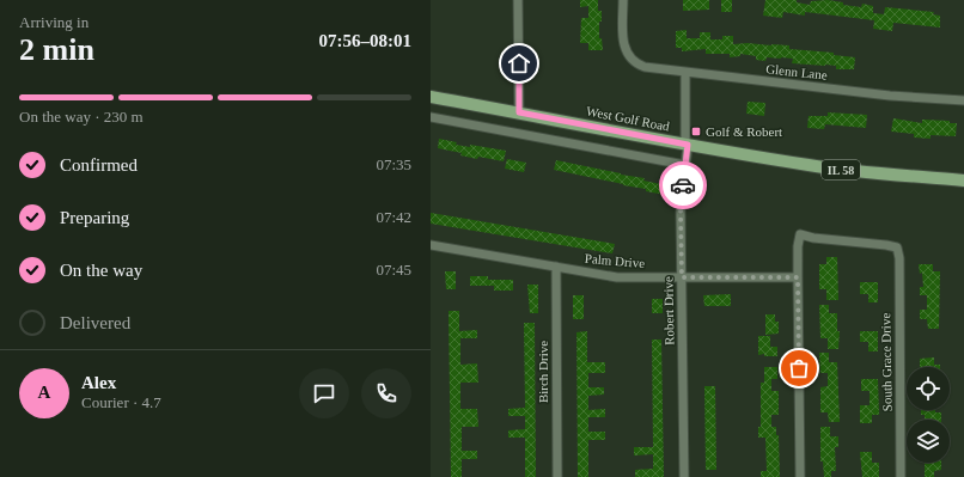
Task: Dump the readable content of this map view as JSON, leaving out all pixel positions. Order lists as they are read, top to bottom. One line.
{"streets":{"main road":["West Golf Road","IL 58"],"street":["Glenn Lane","Palm Drive","Robert Drive","South Grace Drive","Birch Drive"]},"crossings":[["Glenn Lane","Robert Drive"],["West Golf Road","Robert Drive"],["Palm Drive","Robert Drive"],["Palm Drive","South Grace Drive"],["Palm Drive","Birch Drive"]],"places":{"transit":["Golf & Robert"]},"page":{"heading":["2 min","Arriving in","07:56–08:01"],"panel":["Alex","Courier · 4.7"],"bar":"On the way · 230 m","list":[["Confirmed","07:35"],["Preparing","07:42"],["On the way","07:45"],"Delivered"],"round":"A"}}
